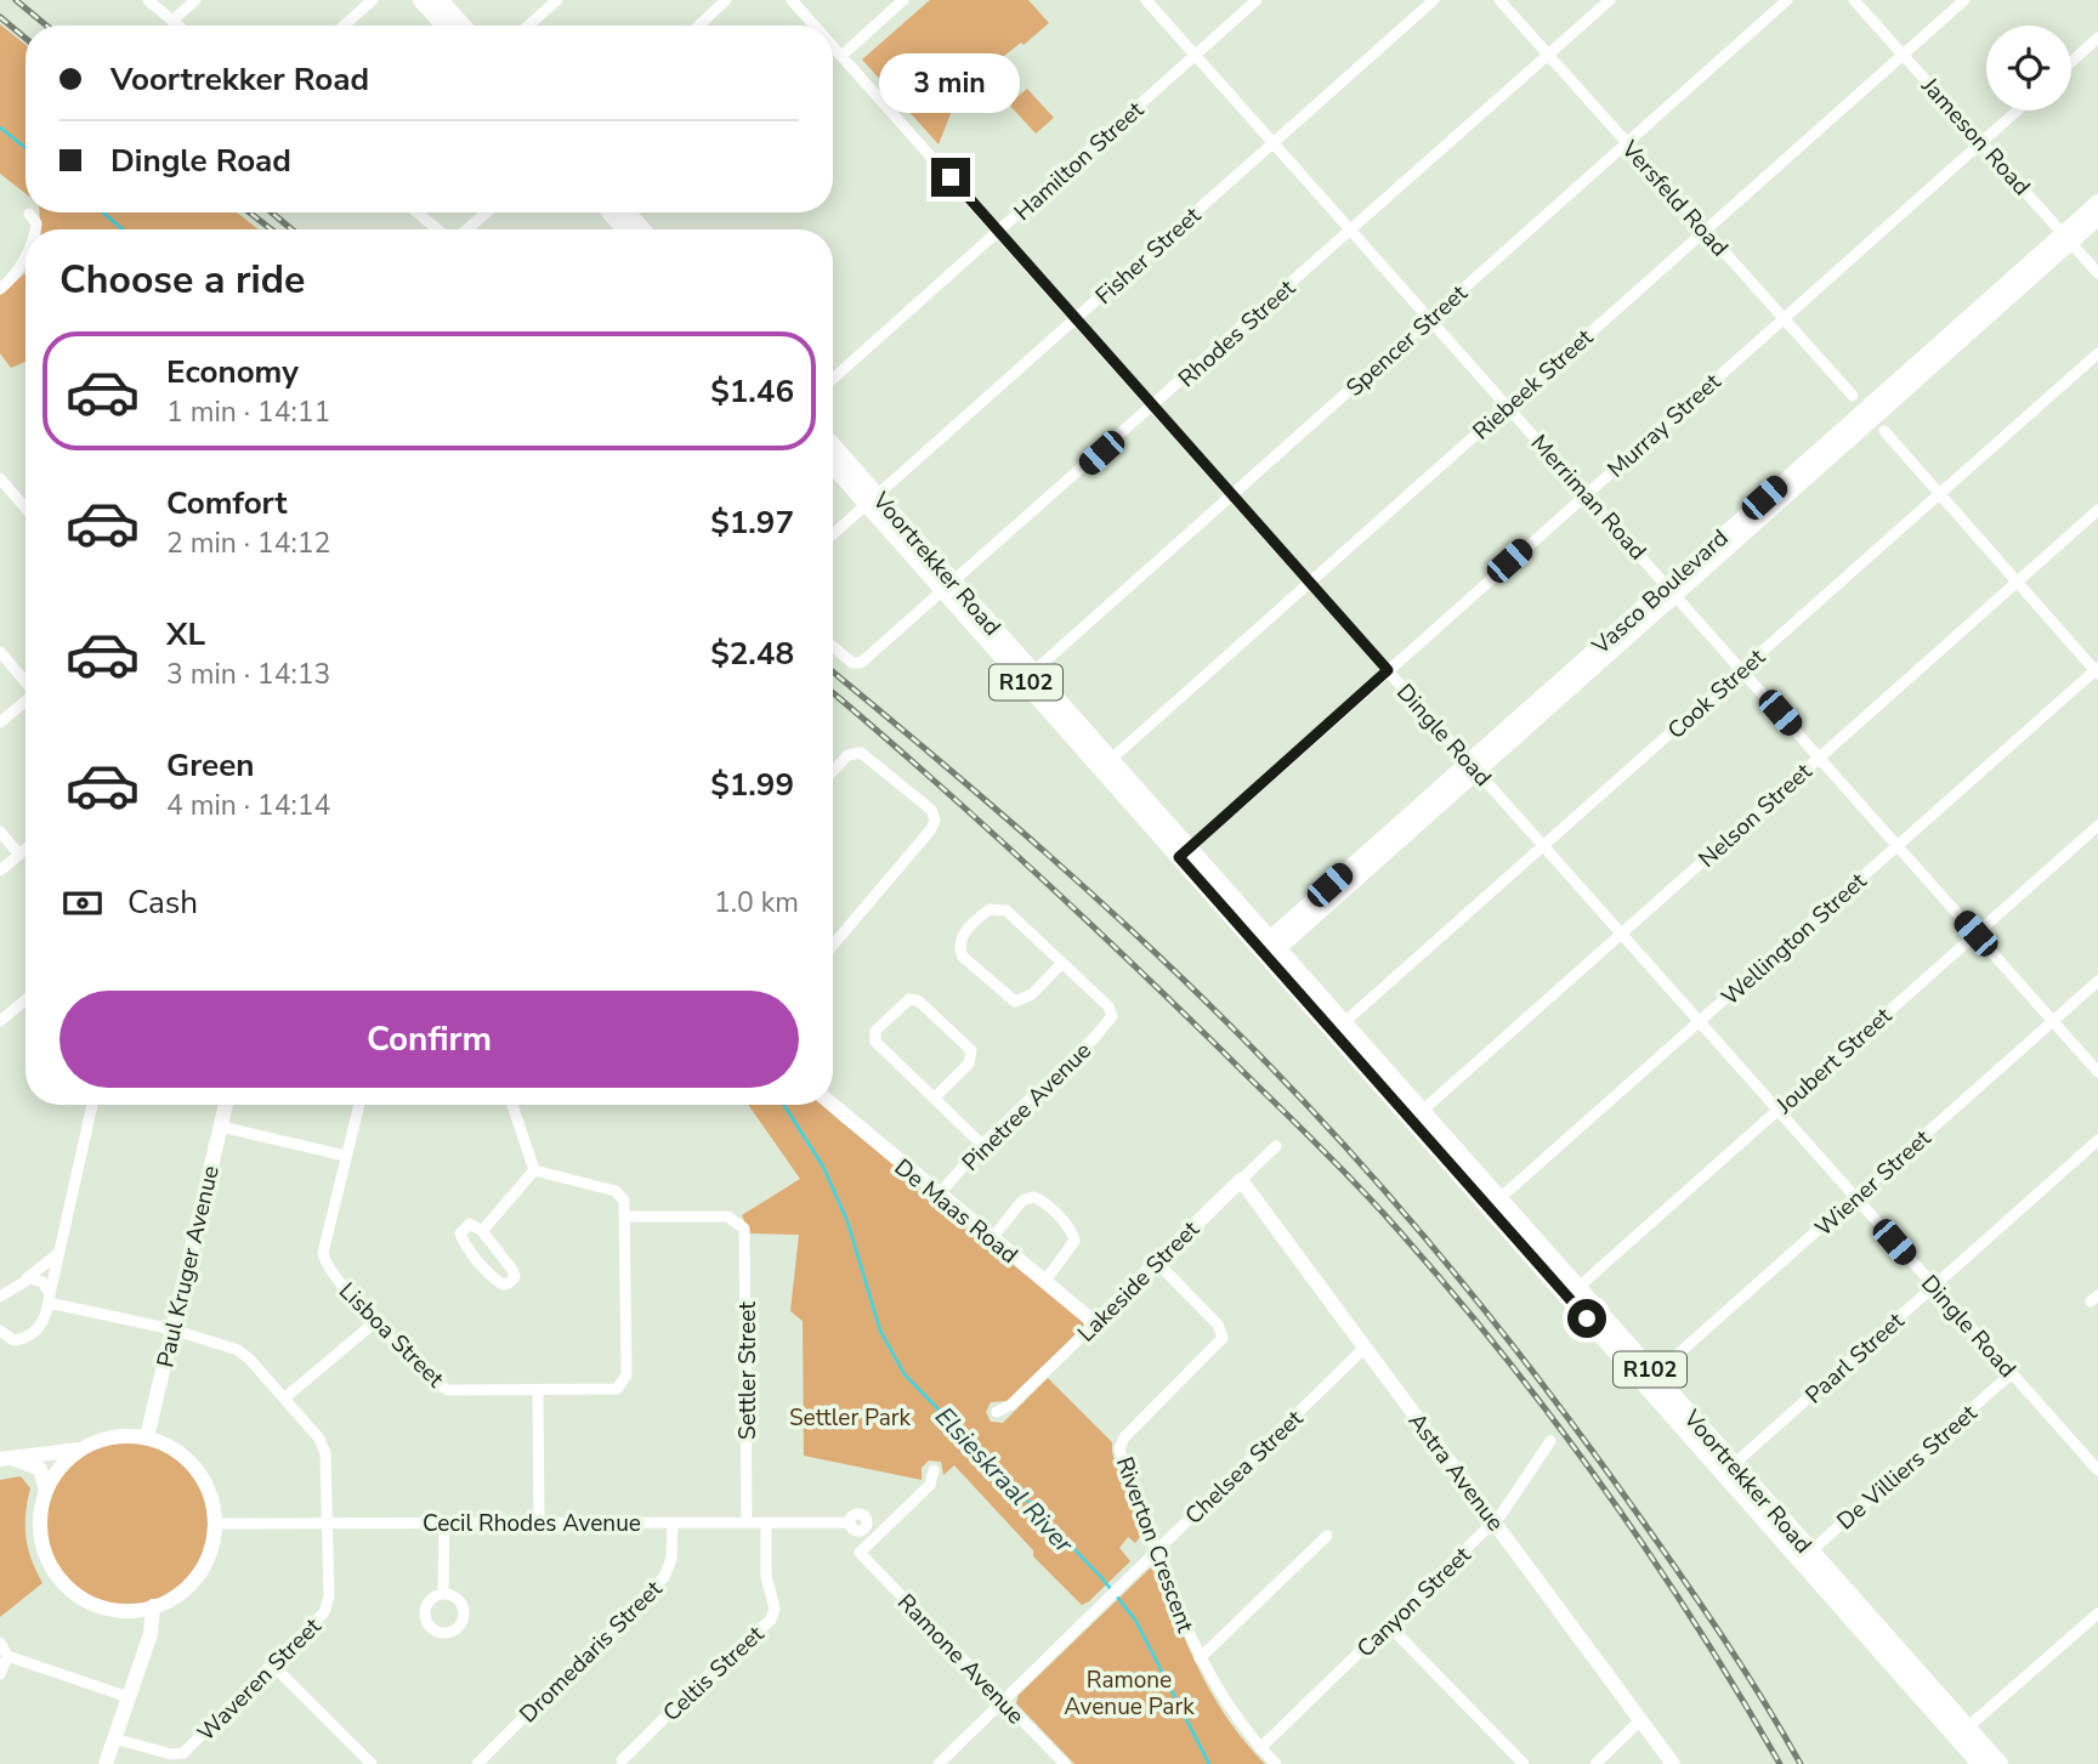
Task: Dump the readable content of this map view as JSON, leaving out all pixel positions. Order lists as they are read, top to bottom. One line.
{"streets":{"main road":["Voortrekker Road","R102"],"street":["Jameson Road","Hamilton Street","Versfeld Road","Fisher Street","Rhodes Street","Spencer Street","Riebeek Street","Murray Street","Merriman Road","Vasco Boulevard","Cook Street","Dingle Road","Nelson Street","Wellington Street","Joubert Street","Pinetree Avenue","Wiener Street","De Maas Road","Paul Kruger Avenue","Lakeside Street","Lisboa Street","Paarl Street","Settler Street","Chelsea Street","De Villiers Street","Astra Avenue","Cecil Rhodes Avenue","Riverton Crescent","Canyon Street","Dromedaris Street","Ramone Avenue","Celtis Street","Waveren Street"]},"crossings":[["Jameson Road","Riebeek Street"],["Jameson Road","Murray Street"],["Jameson Road","Vasco Boulevard"],["Hamilton Street","Merriman Road"],["Hamilton Street","Dingle Road"],["Versfeld Road","Rhodes Street"],["Versfeld Road","Spencer Street"],["Versfeld Road","Riebeek Street"],["Versfeld Road","Murray Street"],["Fisher Street","Merriman Road"],["Fisher Street","Voortrekker Road"],["Fisher Street","Dingle Road"],["Rhodes Street","Merriman Road"],["Rhodes Street","Voortrekker Road"],["Rhodes Street","Dingle Road"],["Spencer Street","Merriman Road"],["Spencer Street","Voortrekker Road"],["Spencer Street","Dingle Road"],["Riebeek Street","Merriman Road"],["Riebeek Street","Voortrekker Road"],["Riebeek Street","Dingle Road"],["Murray Street","Merriman Road"],["Murray Street","Voortrekker Road"],["Murray Street","Dingle Road"],["Merriman Road","Vasco Boulevard"],["Merriman Road","Cook Street"],["Merriman Road","Nelson Street"],["Merriman Road","Wellington Street"],["Merriman Road","Joubert Street"],["Merriman Road","Wiener Street"],["Voortrekker Road","Vasco Boulevard"],["Voortrekker Road","Cook Street"],["Voortrekker Road","Nelson Street"],["Voortrekker Road","Wellington Street"],["Voortrekker Road","Joubert Street"],["Voortrekker Road","Wiener Street"],["Voortrekker Road","Paarl Street"],["Voortrekker Road","De Villiers Street"],["Vasco Boulevard","Dingle Road"],["Cook Street","Dingle Road"],["Dingle Road","Nelson Street"],["Dingle Road","Wellington Street"],["Dingle Road","Joubert Street"],["Dingle Road","Wiener Street"],["Dingle Road","Paarl Street"],["Dingle Road","De Villiers Street"],["Pinetree Avenue","De Maas Road"],["De Maas Road","Lakeside Street"],["Paul Kruger Avenue","Cecil Rhodes Avenue"],["Paul Kruger Avenue","Waveren Street"],["Lakeside Street","Astra Avenue"],["Lakeside Street","Riverton Crescent"],["Lisboa Street","Settler Street"],["Settler Street","Cecil Rhodes Avenue"],["Chelsea Street","Astra Avenue"],["Chelsea Street","Riverton Crescent"],["Chelsea Street","Ramone Avenue"],["Astra Avenue","Canyon Street"],["Cecil Rhodes Avenue","Dromedaris Street"],["Cecil Rhodes Avenue","Celtis Street"],["Cecil Rhodes Avenue","Waveren Street"],["Riverton Crescent","Canyon Street"]],"water":["Elsieskraal River"],"parks":["Settler Park","Ramone Avenue Park"],"page":{"banner":["Voortrekker Road","Dingle Road"],"bubble":"3 min","heading":"Choose a ride","list":[{"name":"Economy","note":"1 min · 14:11","value":"$1.46"},{"name":"Comfort","note":"2 min · 14:12","value":"$1.97"},{"name":"XL","note":"3 min · 14:13","value":"$2.48"},{"name":"Green","note":"4 min · 14:14","value":"$1.99"}],"pay":["Cash","1.0 km"],"buttons":"Confirm"}}
